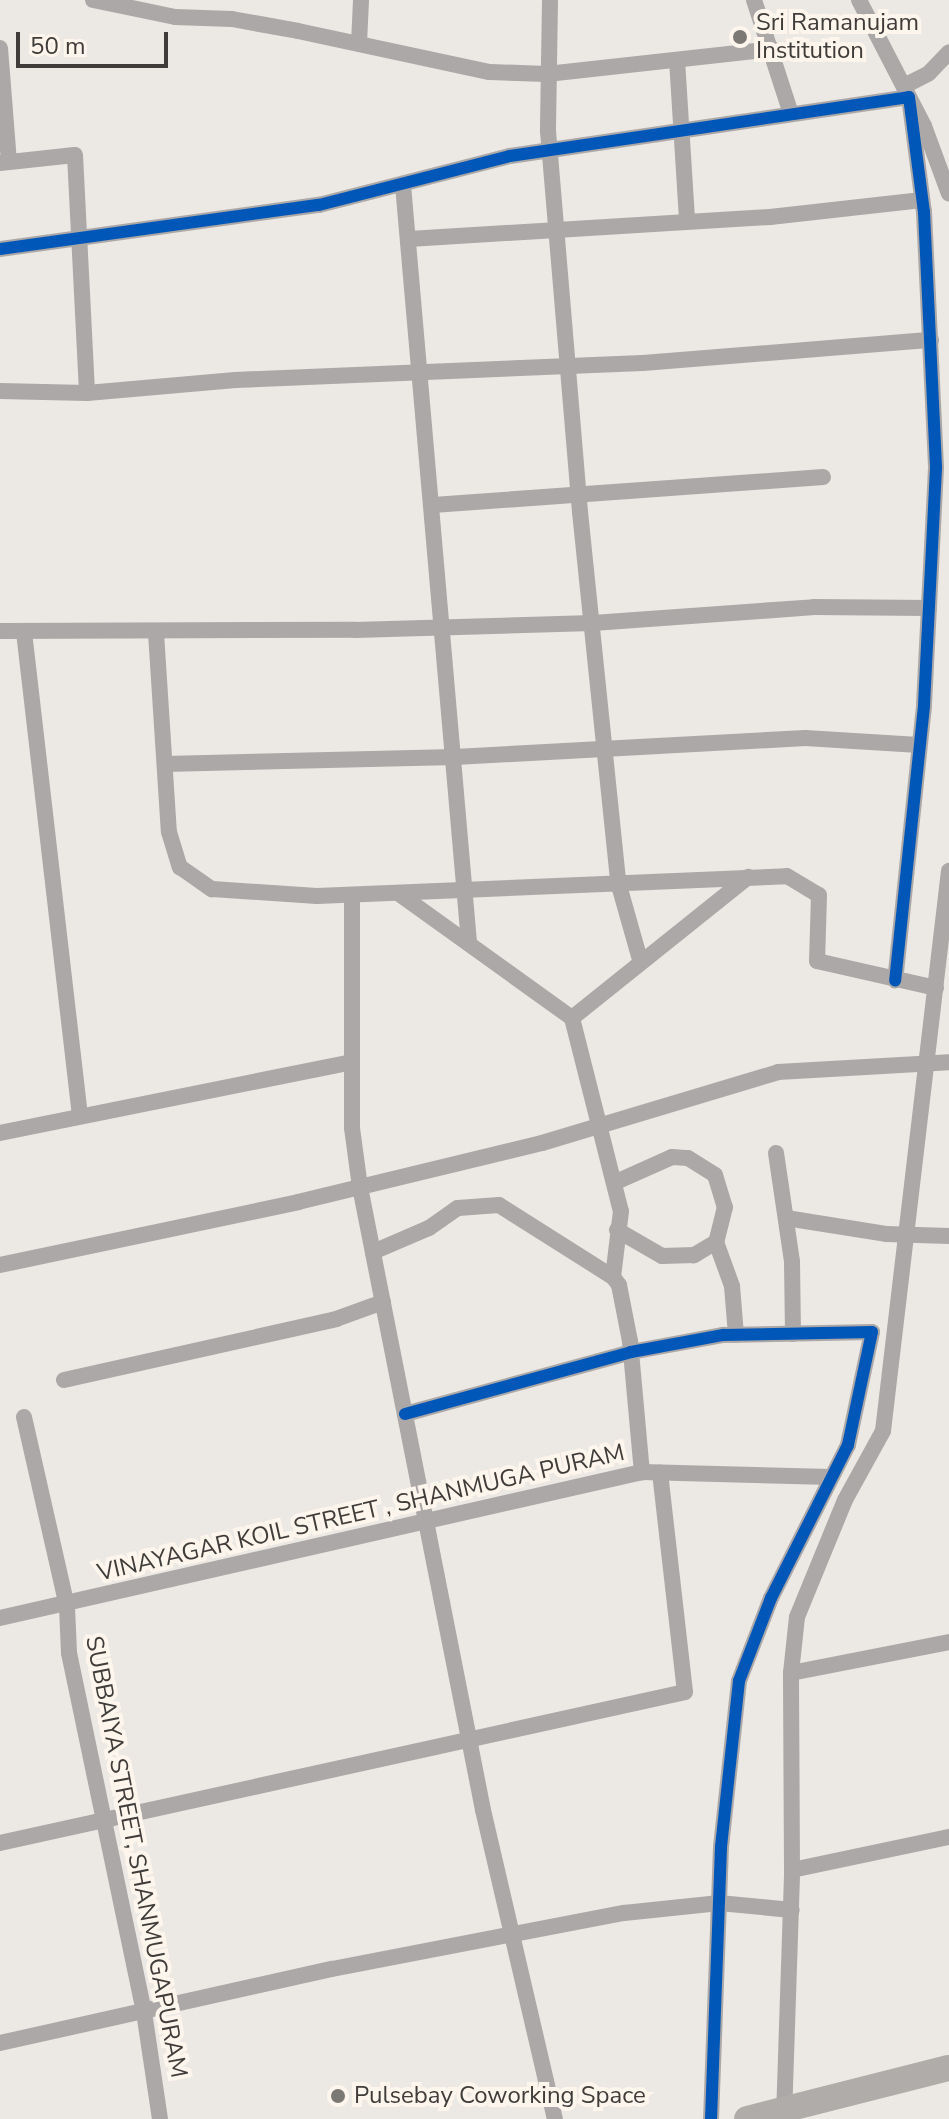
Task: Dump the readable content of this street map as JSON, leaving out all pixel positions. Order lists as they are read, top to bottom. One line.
{"streets":{"street":["VINAYAGAR KOIL STREET , SHANMUGA PURAM","SUBBAIYA STREET, SHANMUGAPURAM"]},"crossings":[["VINAYAGAR KOIL STREET , SHANMUGA PURAM","SUBBAIYA STREET, SHANMUGAPURAM"]],"places":["Sri Ramanujam Institution","Pulsebay Coworking Space"],"scale_bar":"50 m"}
